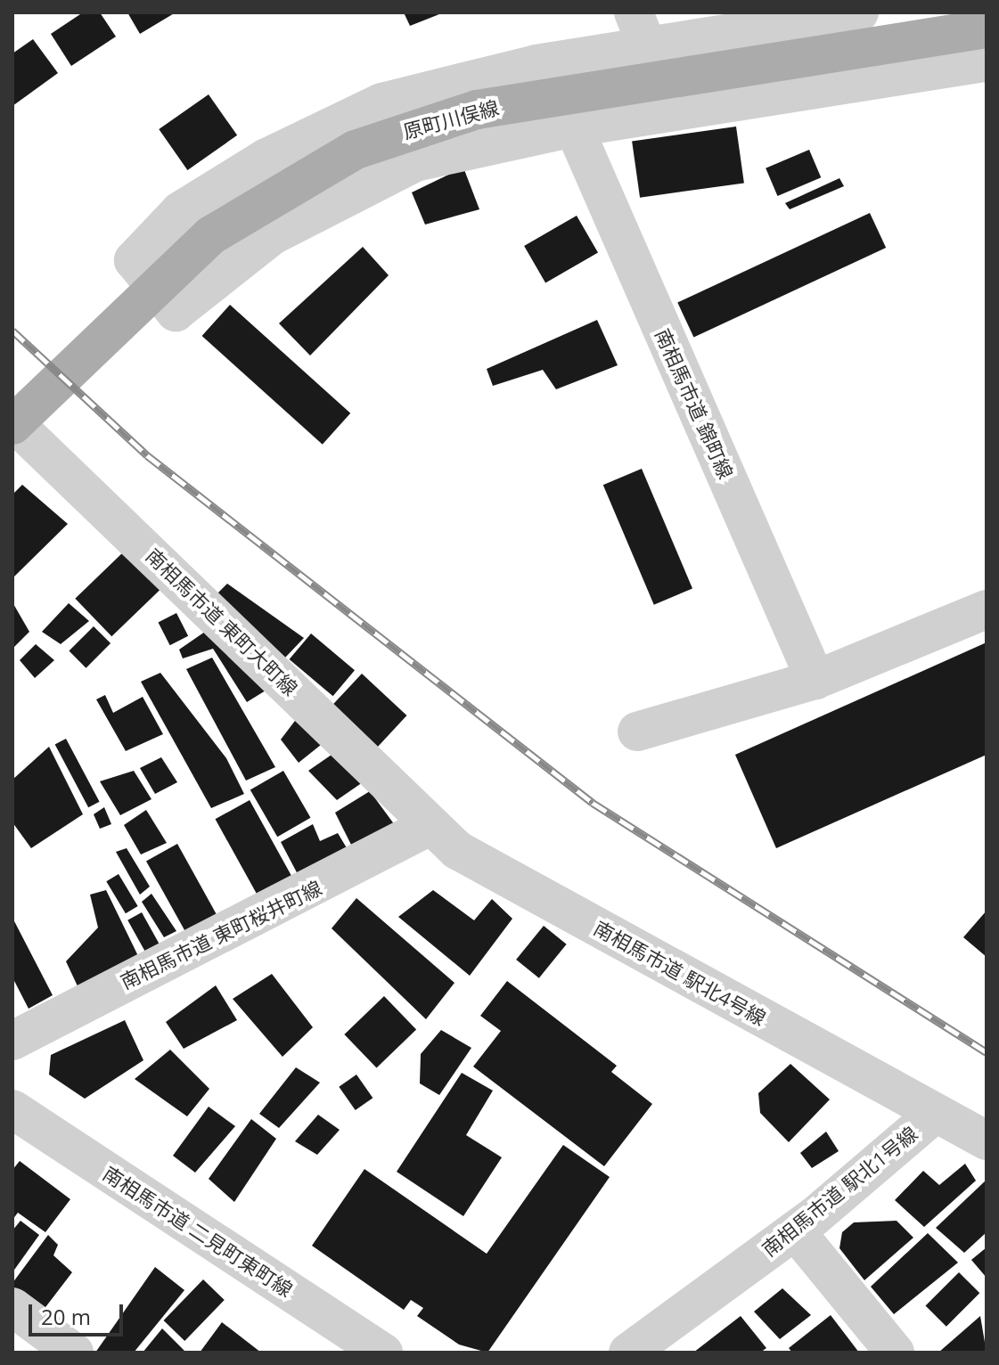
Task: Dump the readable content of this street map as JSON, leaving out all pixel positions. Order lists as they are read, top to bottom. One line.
{"streets":{"main road":["原町川俣線"],"street":["南相馬市道 錦町線","南相馬市道 東町大町線","南相馬市道 東町桜井町線","南相馬市道 駅北4号線","南相馬市道 駅北1号線","南相馬市道 二見町東町線"]},"crossings":[["原町川俣線","南相馬市道 東町大町線"],["南相馬市道 東町大町線","南相馬市道 東町桜井町線"],["南相馬市道 東町大町線","南相馬市道 駅北4号線"],["南相馬市道 東町桜井町線","南相馬市道 駅北4号線"],["南相馬市道 駅北4号線","南相馬市道 駅北1号線"]],"scale_bar":"20 m"}
